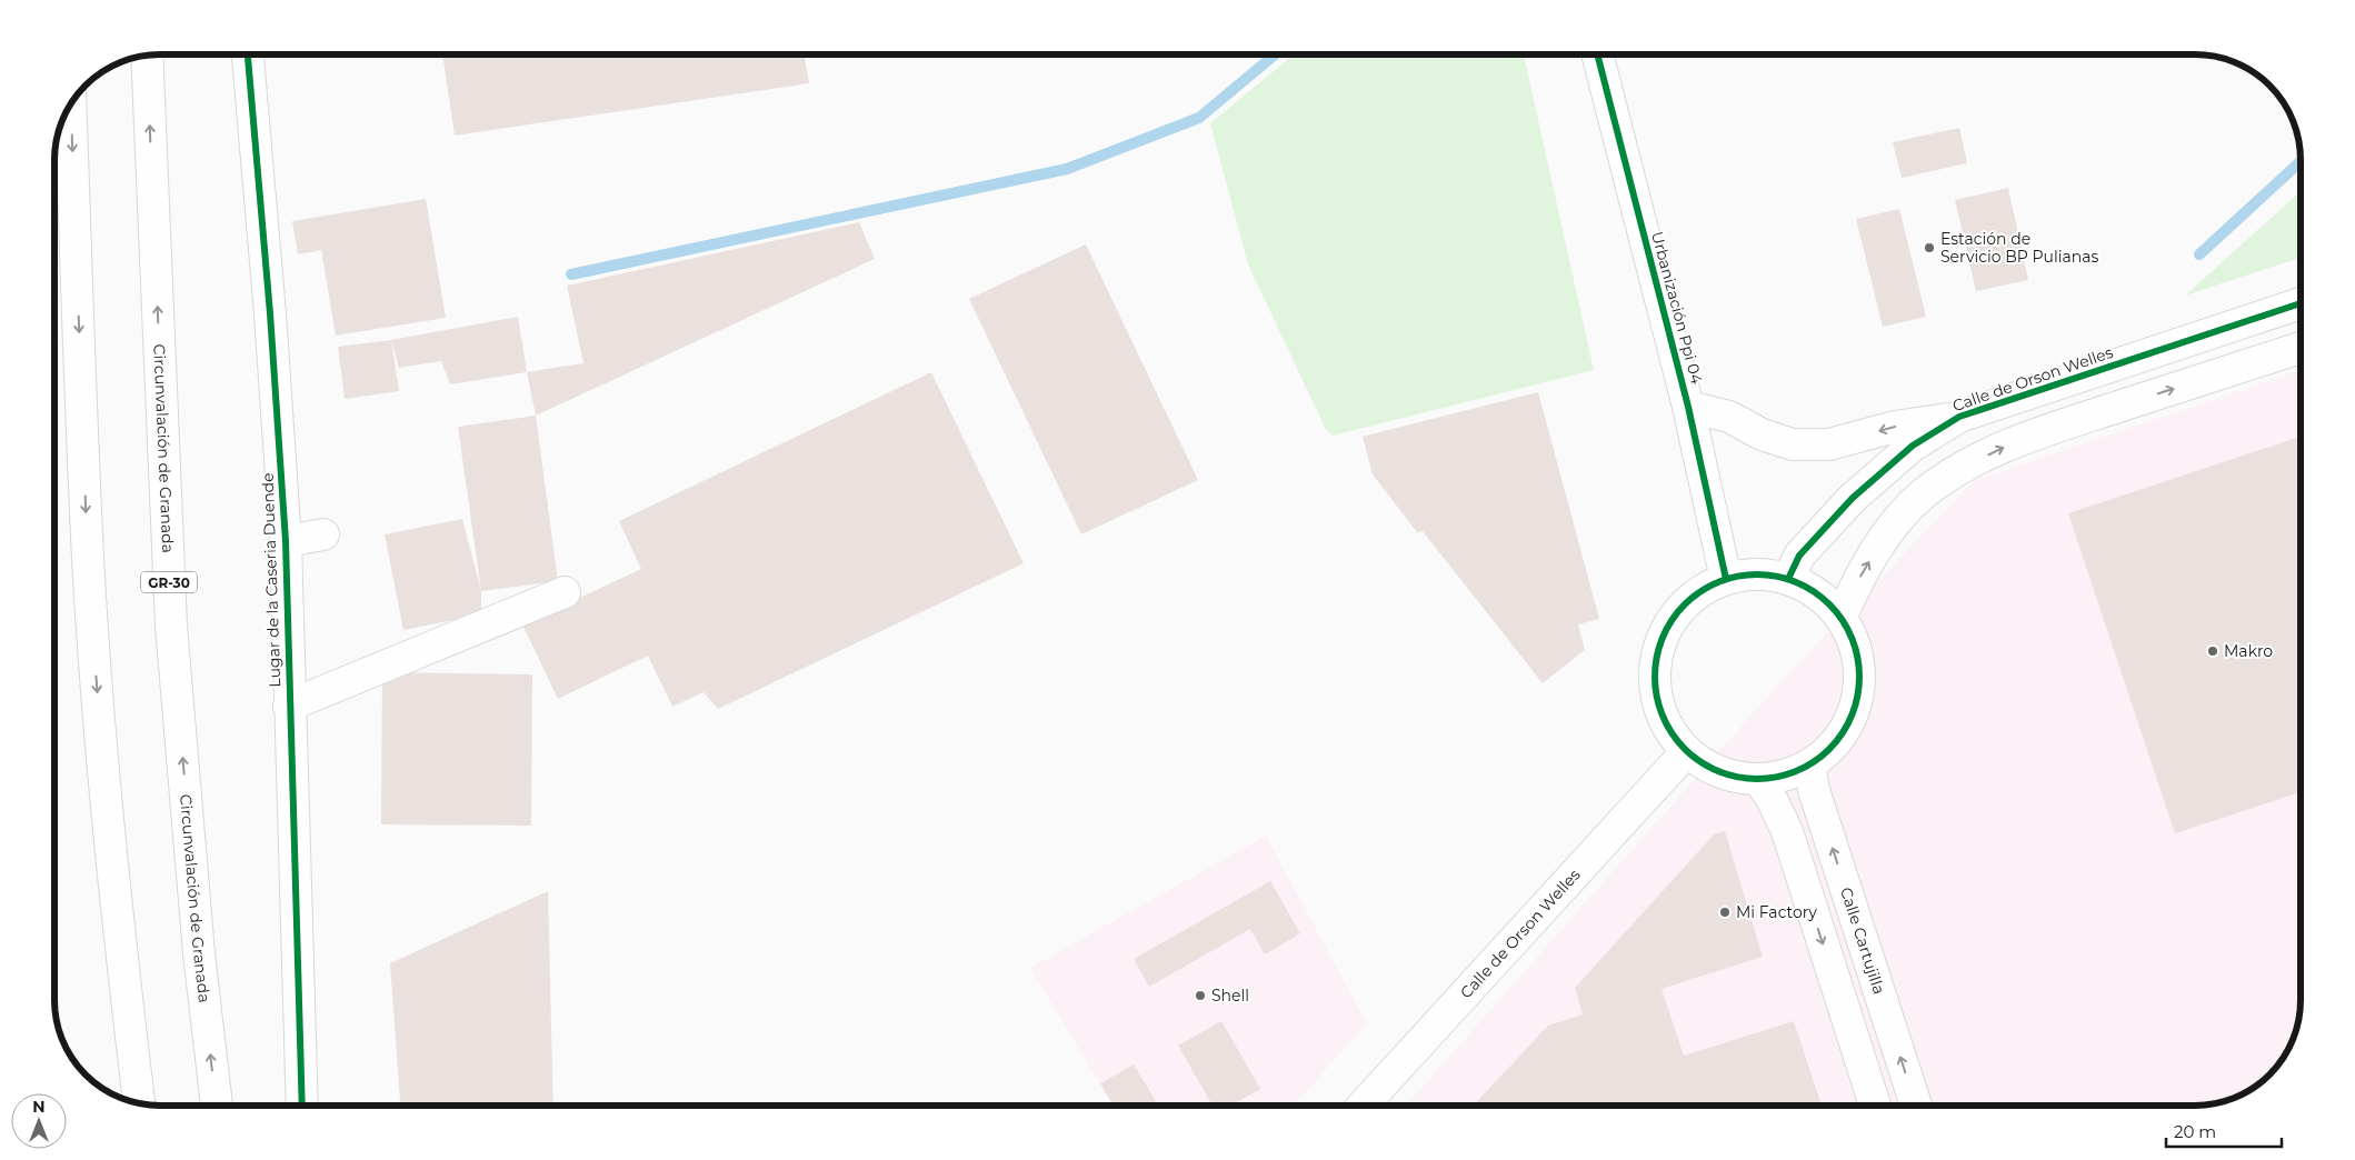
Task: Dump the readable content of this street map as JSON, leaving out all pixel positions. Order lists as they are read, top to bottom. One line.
{"streets":{"main road":["Urbanización Ppi 04","Calle de Orson Welles","Circunvalación de Granada","Lugar de la Caseria Duende","GR-30","Calle Cartujilla"]},"crossings":[["Urbanización Ppi 04","Calle de Orson Welles"]],"places":["Estación de Servicio BP Pulianas","Makro","Mi Factory","Shell"],"scale_bar":"20 m","north":"top"}
